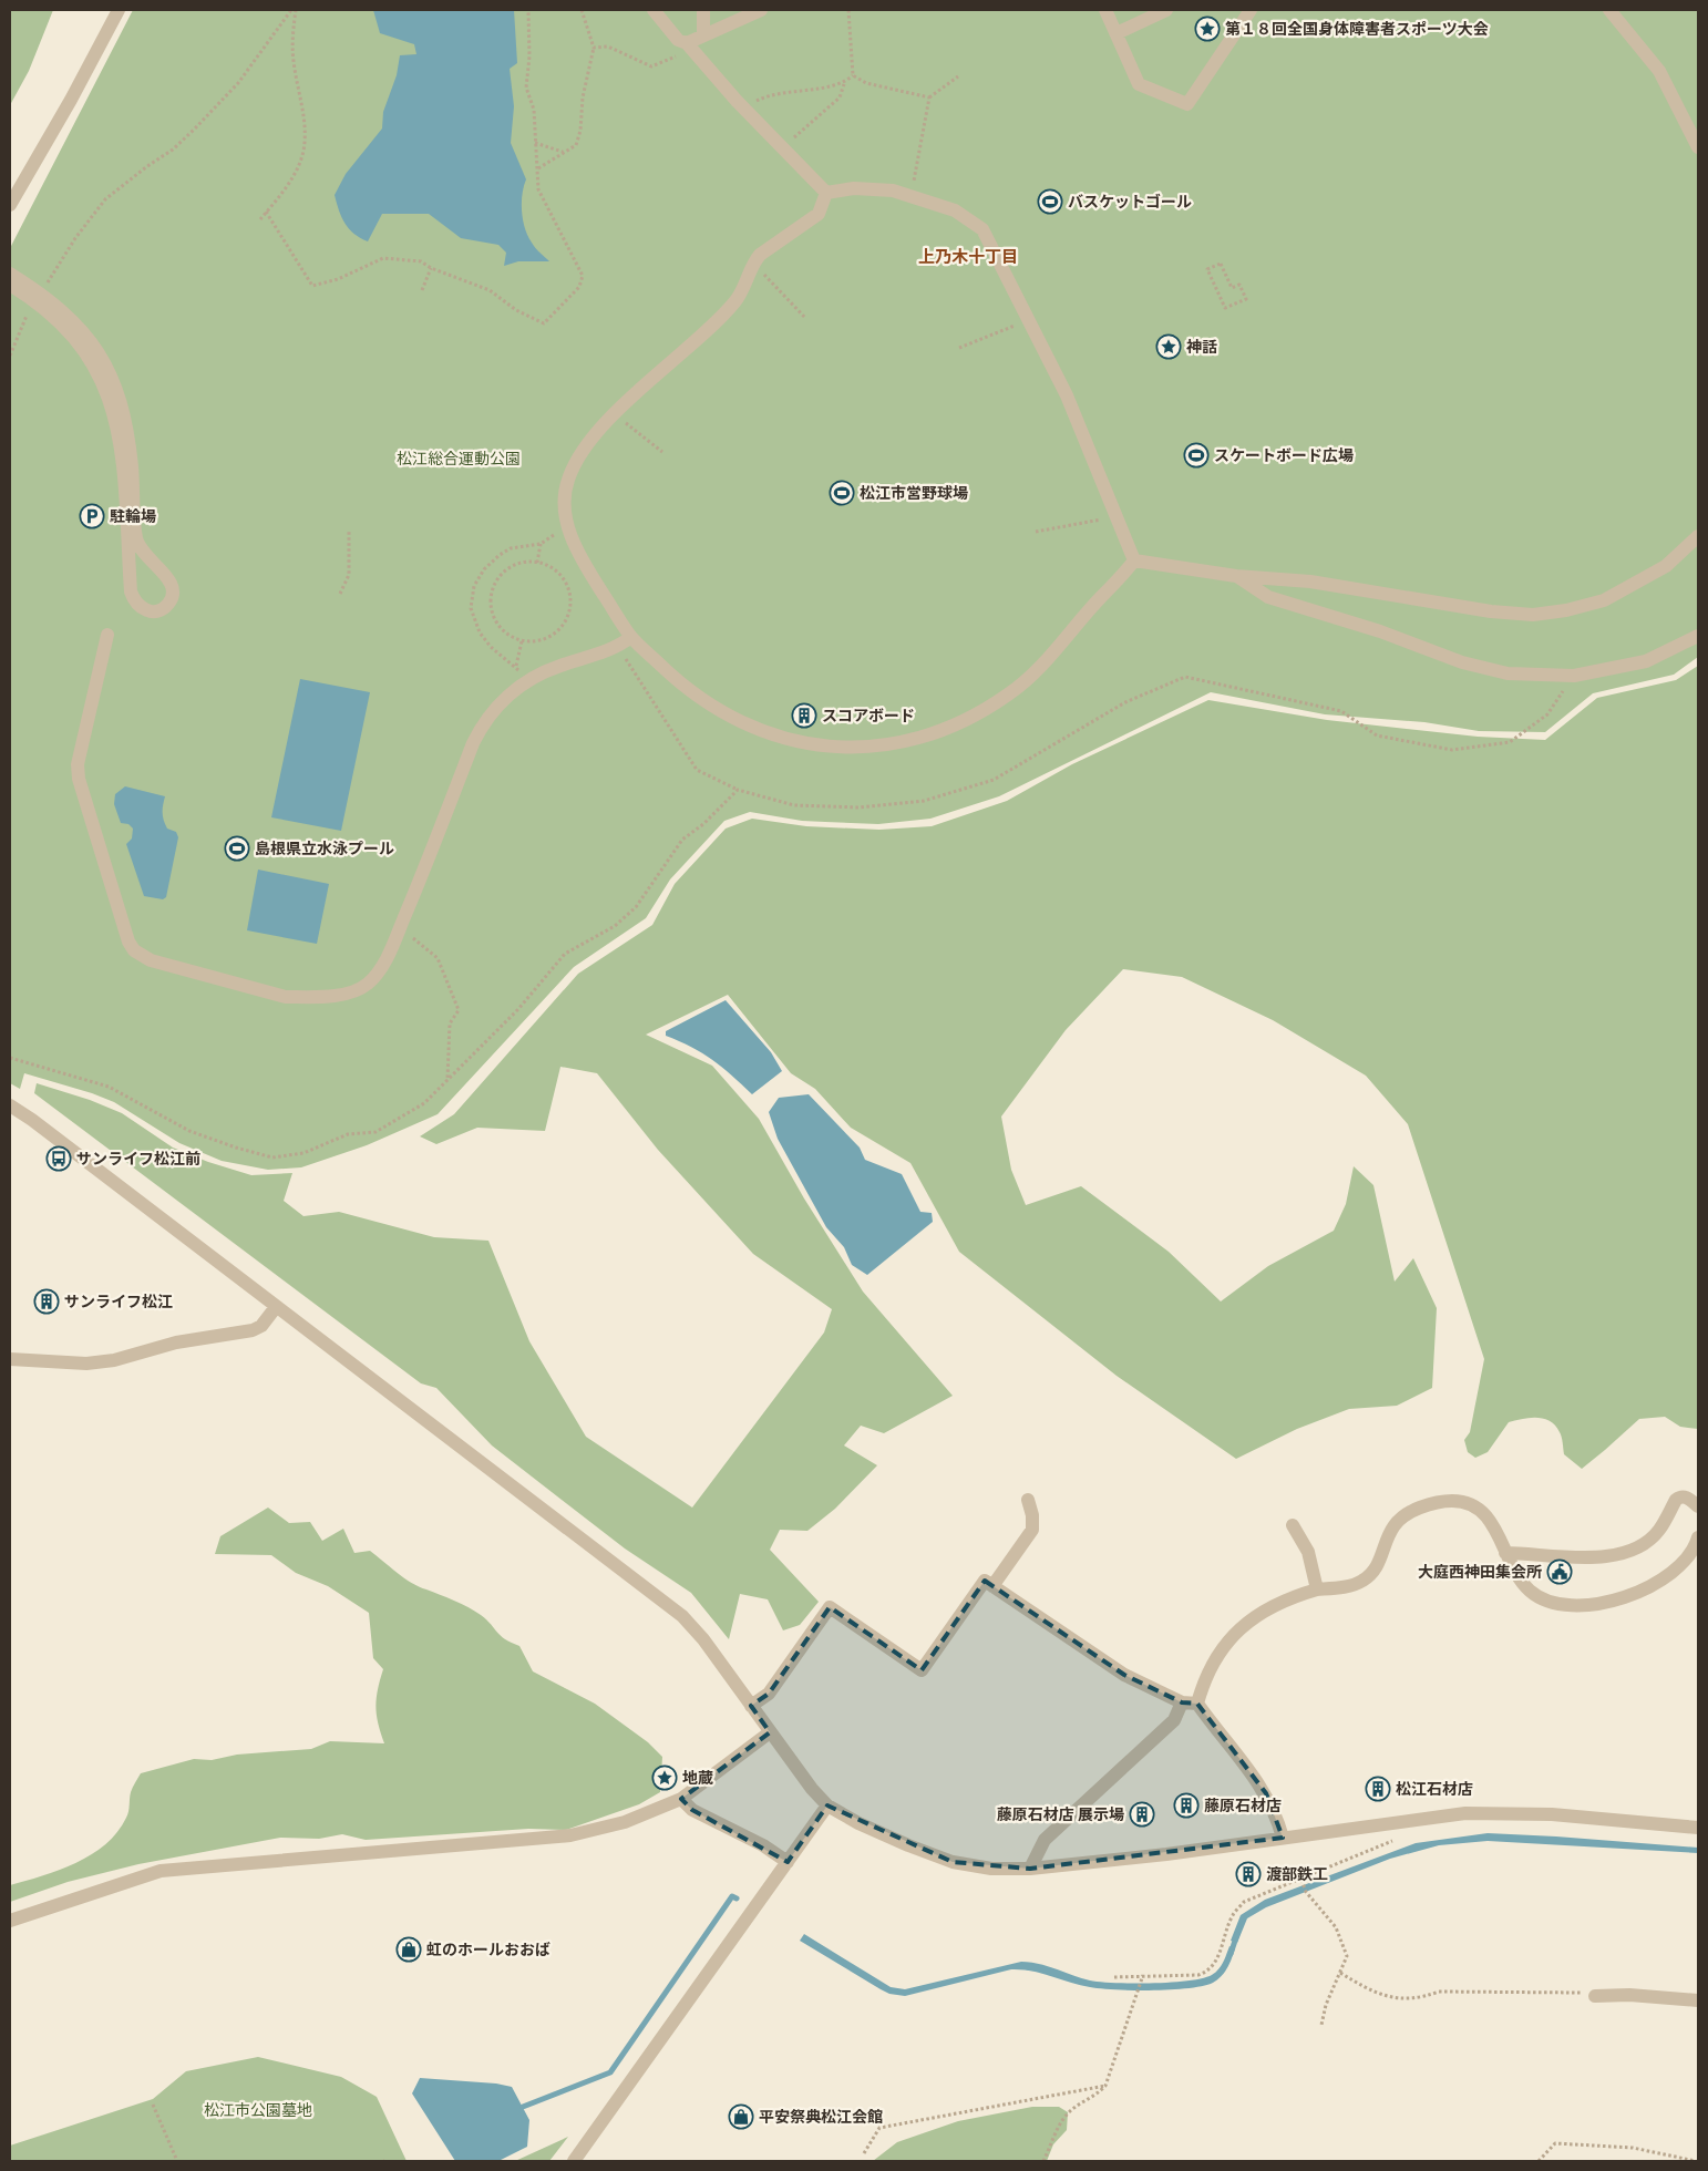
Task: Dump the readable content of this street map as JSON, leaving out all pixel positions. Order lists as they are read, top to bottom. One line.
{"districts":["上乃木十丁目"],"parks":["松江総合運動公園","松江市公園墓地"],"places":{"place":["第１８回全国身体障害者スポーツ大会","神話","地蔵"],"sports":["バスケットゴール","スケートボード広場","松江市営野球場","島根県立水泳プール"],"parking":["駐輪場"],"building":["スコアボード","サンライフ松江","松江石材店","藤原石材店","藤原石材店 展示場","渡部鉄工"],"bus stop":["サンライフ松江前"],"public building":["大庭西神田集会所"],"shop":["虹のホールおおば","平安祭典松江会館"]}}
